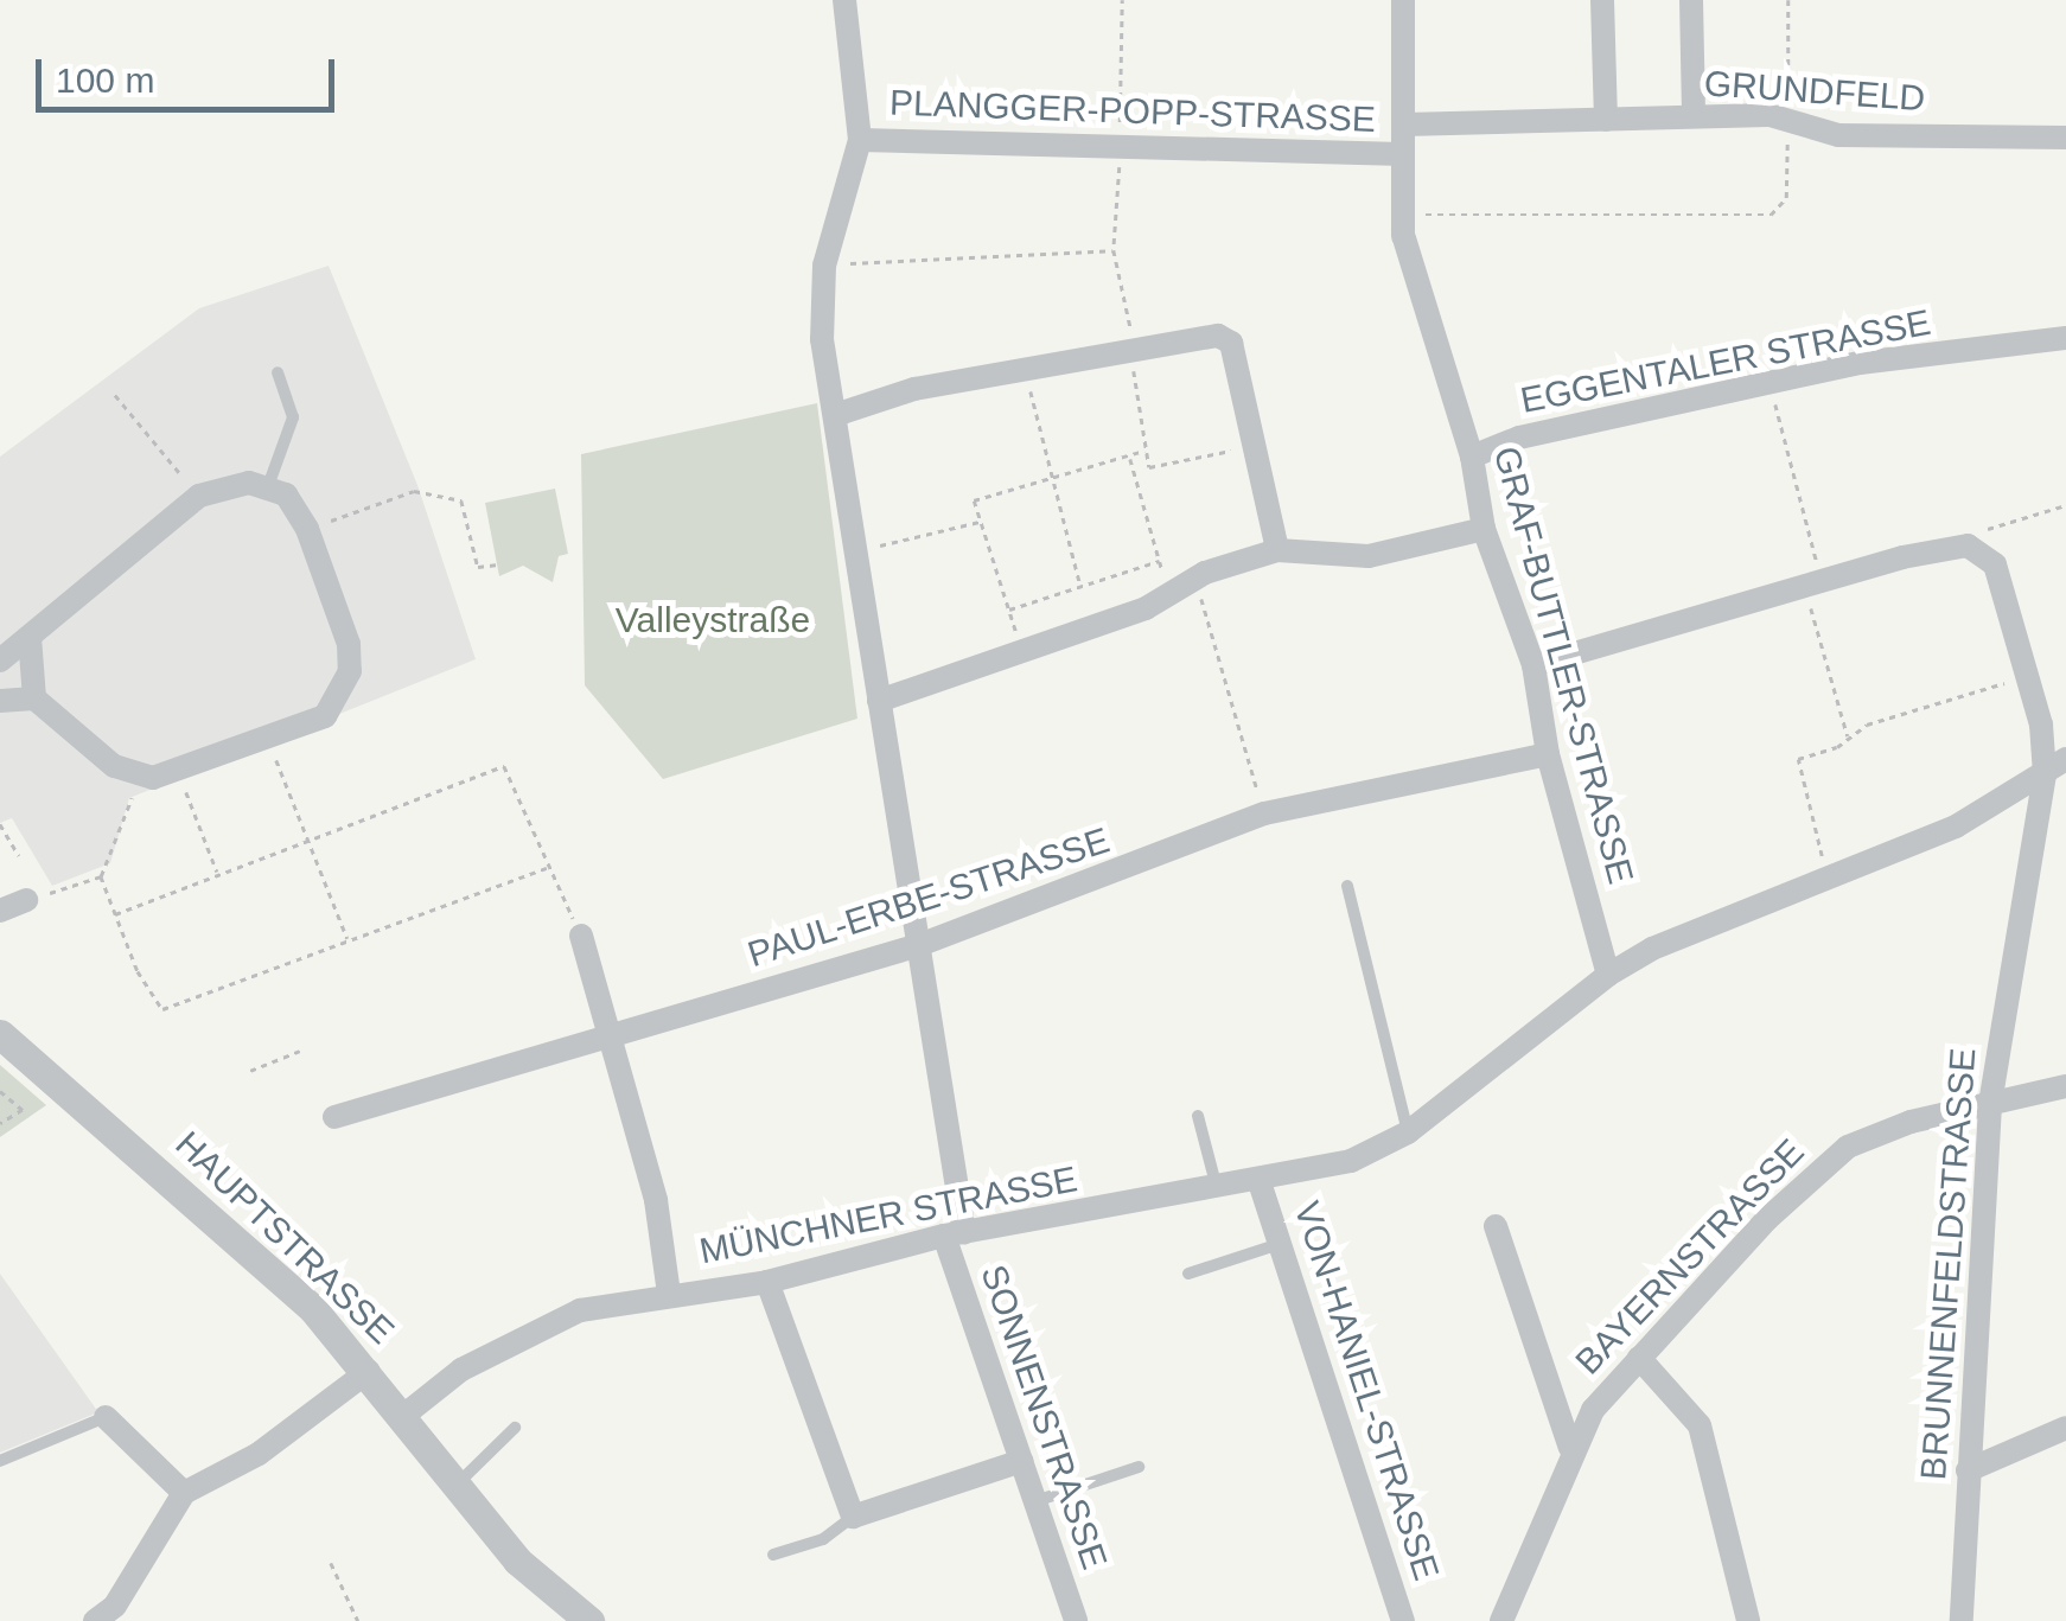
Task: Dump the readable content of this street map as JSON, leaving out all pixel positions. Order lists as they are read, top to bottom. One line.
{"streets":{"street":["GRUNDFELD","PLANGGER-POPP-STRASSE","EGGENTALER STRASSE","GRAF-BUTTLER-STRASSE","PAUL-ERBE-STRASSE","MÜNCHNER STRASSE","HAUPTSTRASSE","BAYERNSTRASSE","BRUNNENFELDSTRASSE","VON-HANIEL-STRASSE","SONNENSTRASSE"]},"crossings":[["GRUNDFELD","GRAF-BUTTLER-STRASSE"],["PLANGGER-POPP-STRASSE","GRAF-BUTTLER-STRASSE"],["EGGENTALER STRASSE","GRAF-BUTTLER-STRASSE"],["GRAF-BUTTLER-STRASSE","PAUL-ERBE-STRASSE"],["GRAF-BUTTLER-STRASSE","MÜNCHNER STRASSE"],["MÜNCHNER STRASSE","HAUPTSTRASSE"],["MÜNCHNER STRASSE","BRUNNENFELDSTRASSE"],["MÜNCHNER STRASSE","VON-HANIEL-STRASSE"],["MÜNCHNER STRASSE","SONNENSTRASSE"],["BAYERNSTRASSE","BRUNNENFELDSTRASSE"]],"parks":["Valleystraße"],"scale_bar":"100 m"}
